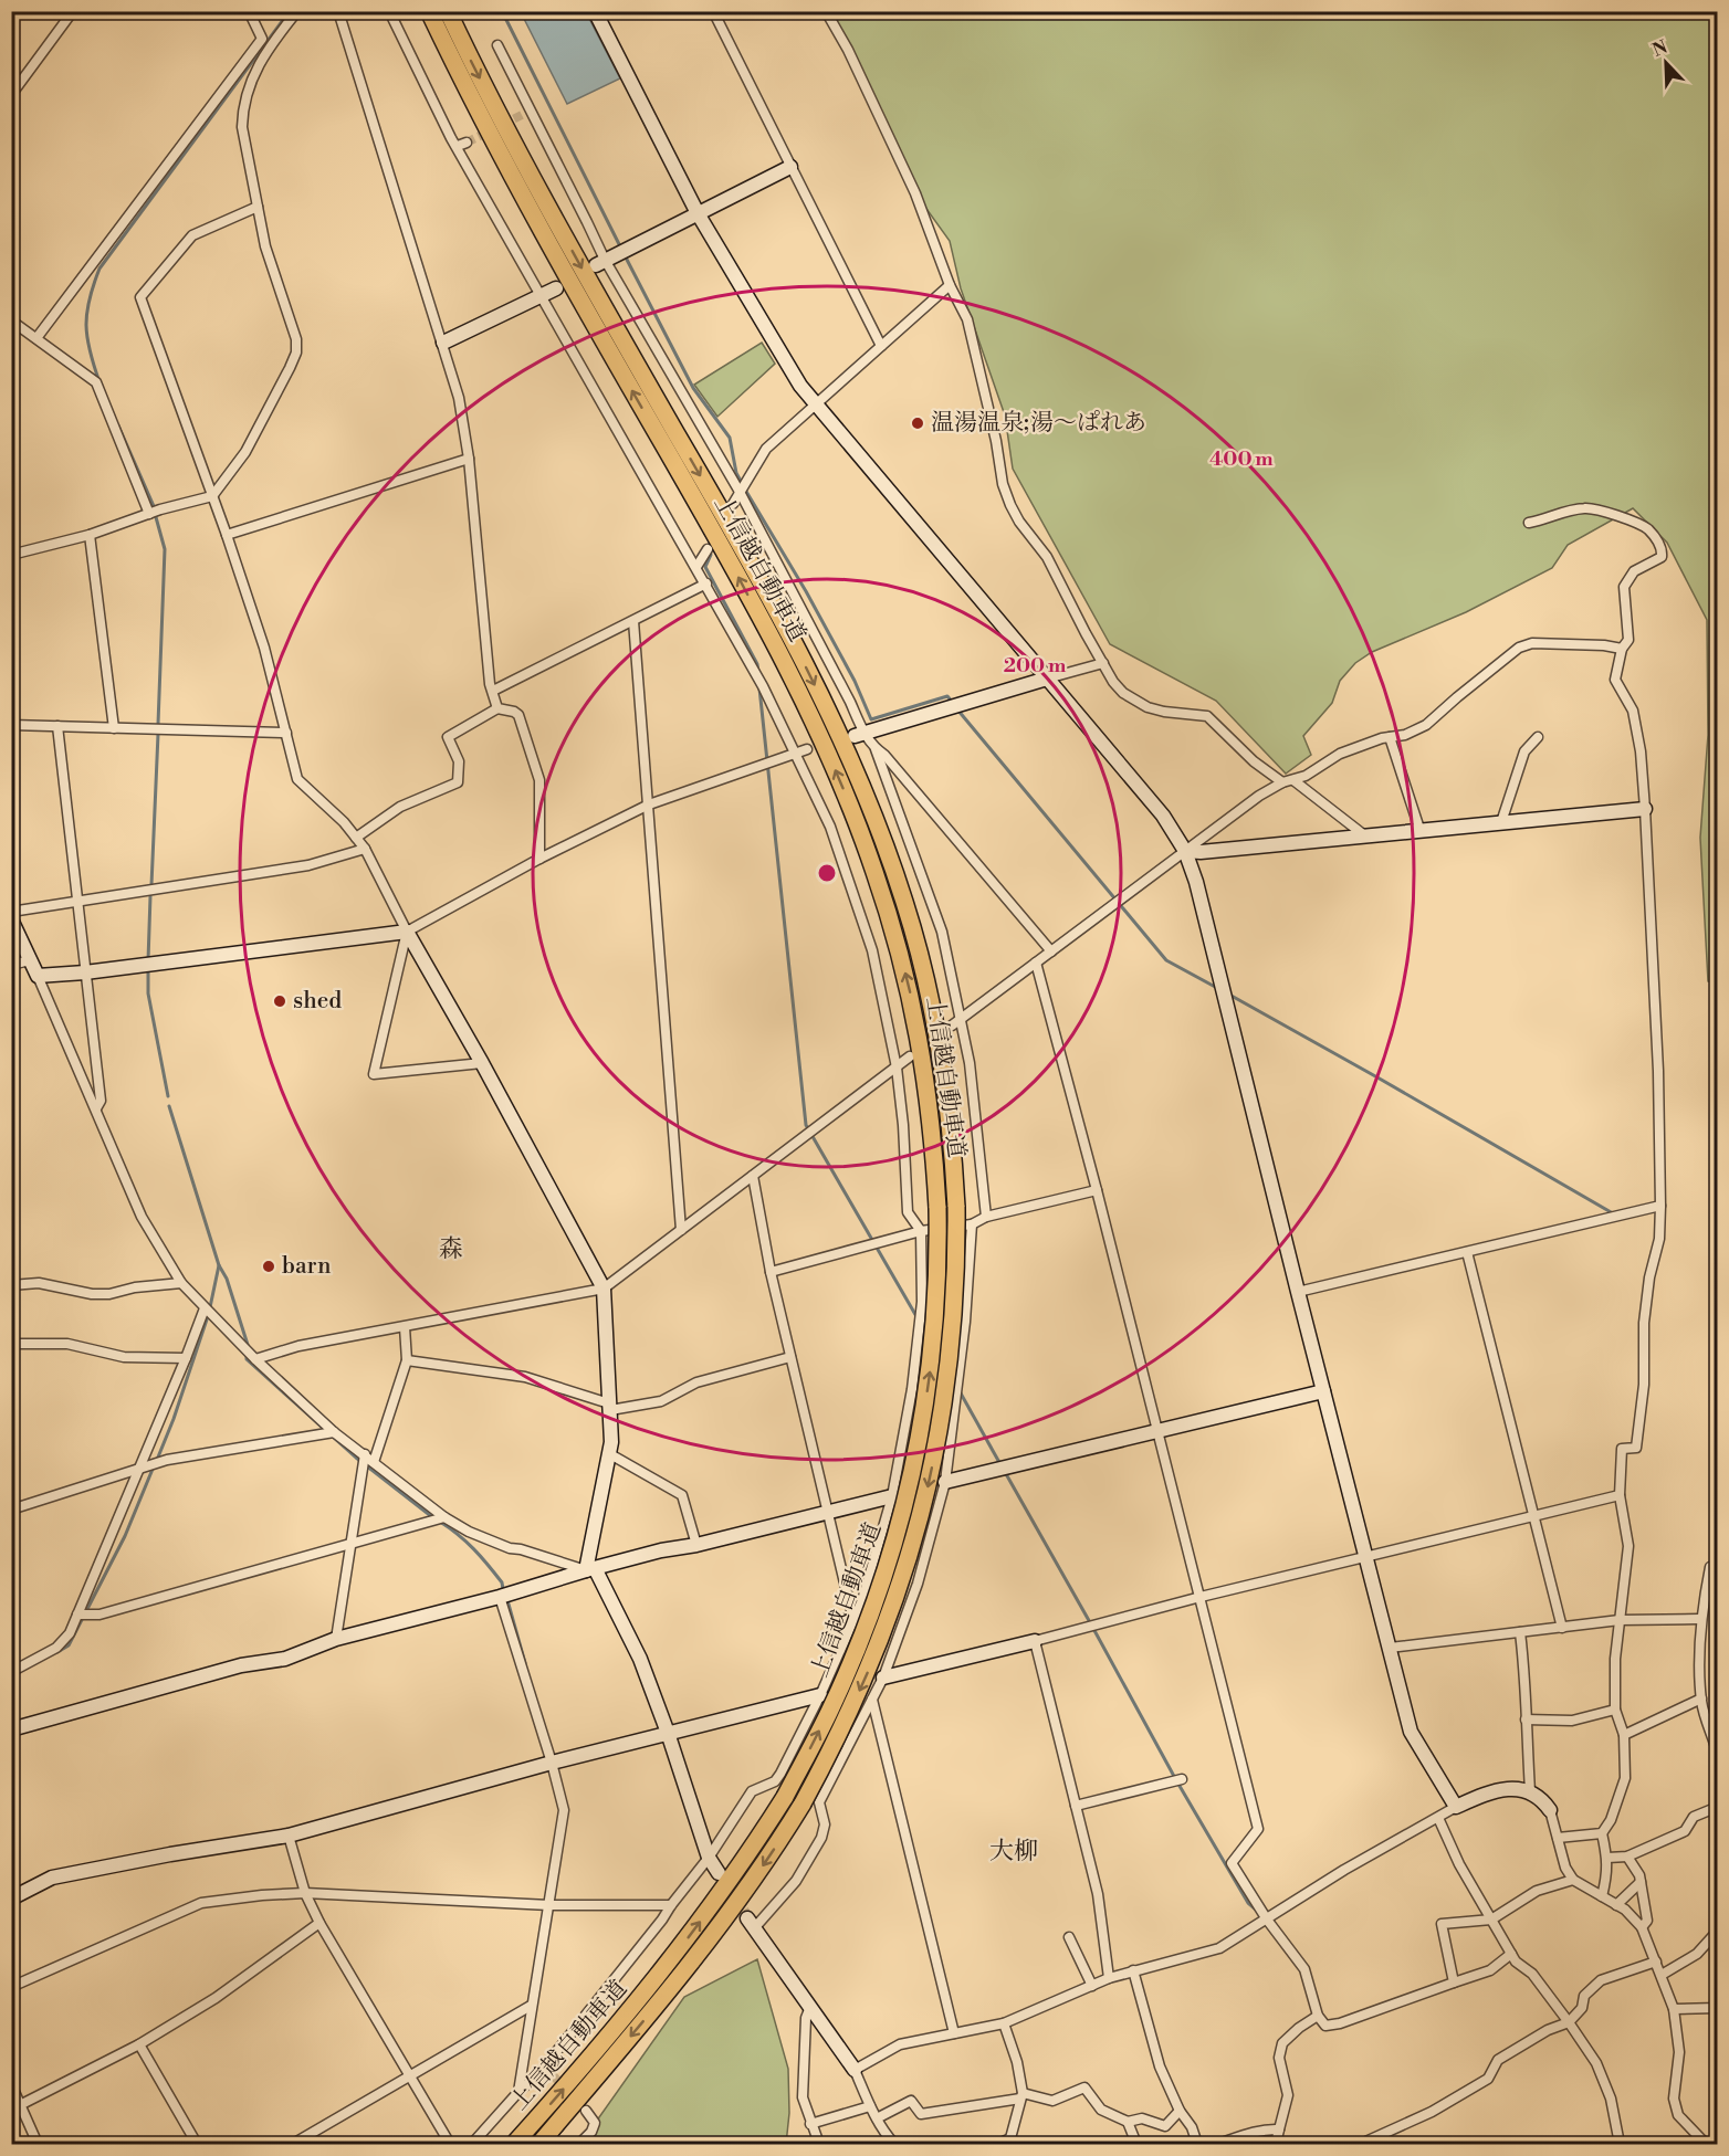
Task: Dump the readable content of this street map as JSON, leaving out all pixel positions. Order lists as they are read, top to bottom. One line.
{"streets":{"highway":["上信越自動車道"]},"districts":["森","大柳"],"places":["温湯温泉;湯〜ぱれあ","shed","barn"],"north":"top left","rings":["400 m","200 m"]}
